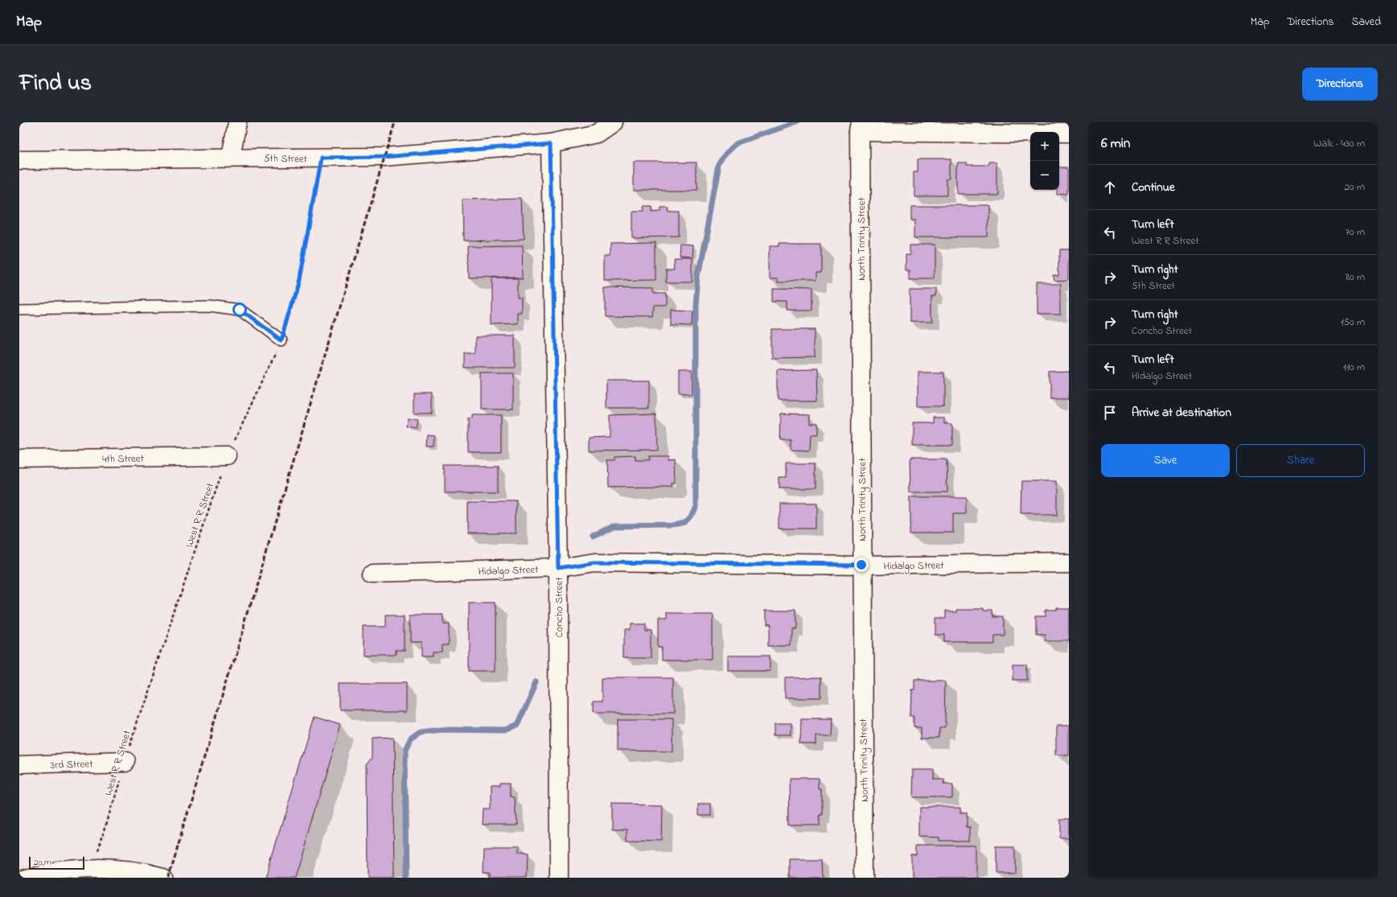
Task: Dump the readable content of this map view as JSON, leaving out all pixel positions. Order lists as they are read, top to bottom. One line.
{"streets":{"street":["5th Street","North Trinity Street","4th Street","Hidalgo Street","Concho Street","3rd Street"],"path":["West R R Street"]},"crossings":[["5th Street","West R R Street"],["5th Street","Concho Street"],["North Trinity Street","Hidalgo Street"],["4th Street","West R R Street"],["West R R Street","3rd Street"],["Hidalgo Street","Concho Street"]],"scale_bar":"20 m","page":{"header":"Map","nav":["Map","Directions","Saved"],"title":"Find us","buttons":["Directions",["Save","Share"]],"heading":["6 min","Walk · 430 m"],"map_buttons":["+","−"],"list":[["Continue","20 m"],["Turn left","West R R Street","70 m"],["Turn right","5th Street","80 m"],["Turn right","Concho Street","150 m"],["Turn left","Hidalgo Street","110 m"],"Arrive at destination"],"scale":"20 m"}}
